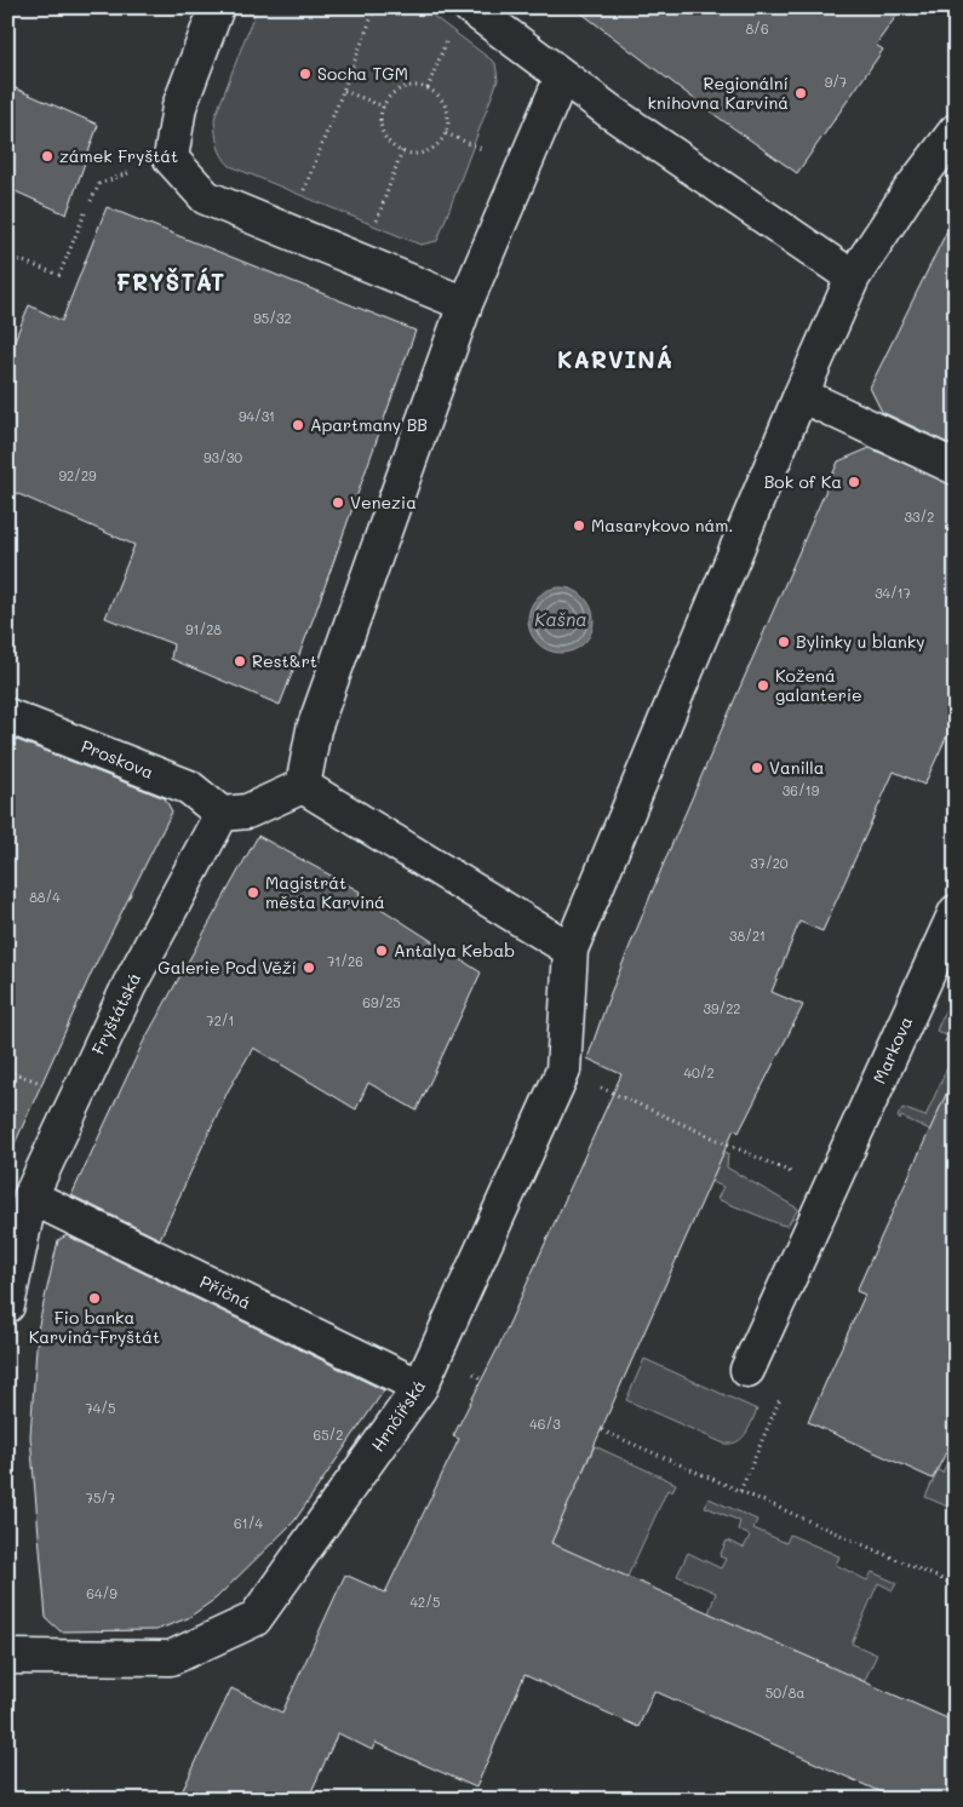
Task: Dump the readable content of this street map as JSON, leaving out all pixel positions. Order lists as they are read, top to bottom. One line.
{"streets":{"street":["Proskova","Fryštátská","Markova","Příčná","Hrnčířská"]},"crossings":[["Proskova","Fryštátská"],["Fryštátská","Příčná"],["Příčná","Hrnčířská"]],"districts":["FRYŠTÁT","KARVINÁ"],"water":["Kašna"],"places":["Socha TGM","Regionální knihovna Karviná","zámek Fryštát","Apartmany BB","Bok of Ka","Venezia","Masarykovo nám.","Bylinky u blanky","Rest&rt","Kožená galanterie","Vanilla","Magistrát města Karviná","Antalya Kebab","Galerie Pod Věží","Fio banka Karviná-Fryštát"],"house_numbers":["8/6","9/7","95/32","94/31","93/30","92/29","33/2","34/17","91/28","36/19","37/20","88/4","38/21","71/26","69/25","39/22","72/1","40/2","74/5","46/3","65/2","75/7","61/4","64/9","42/5","50/8a"]}
